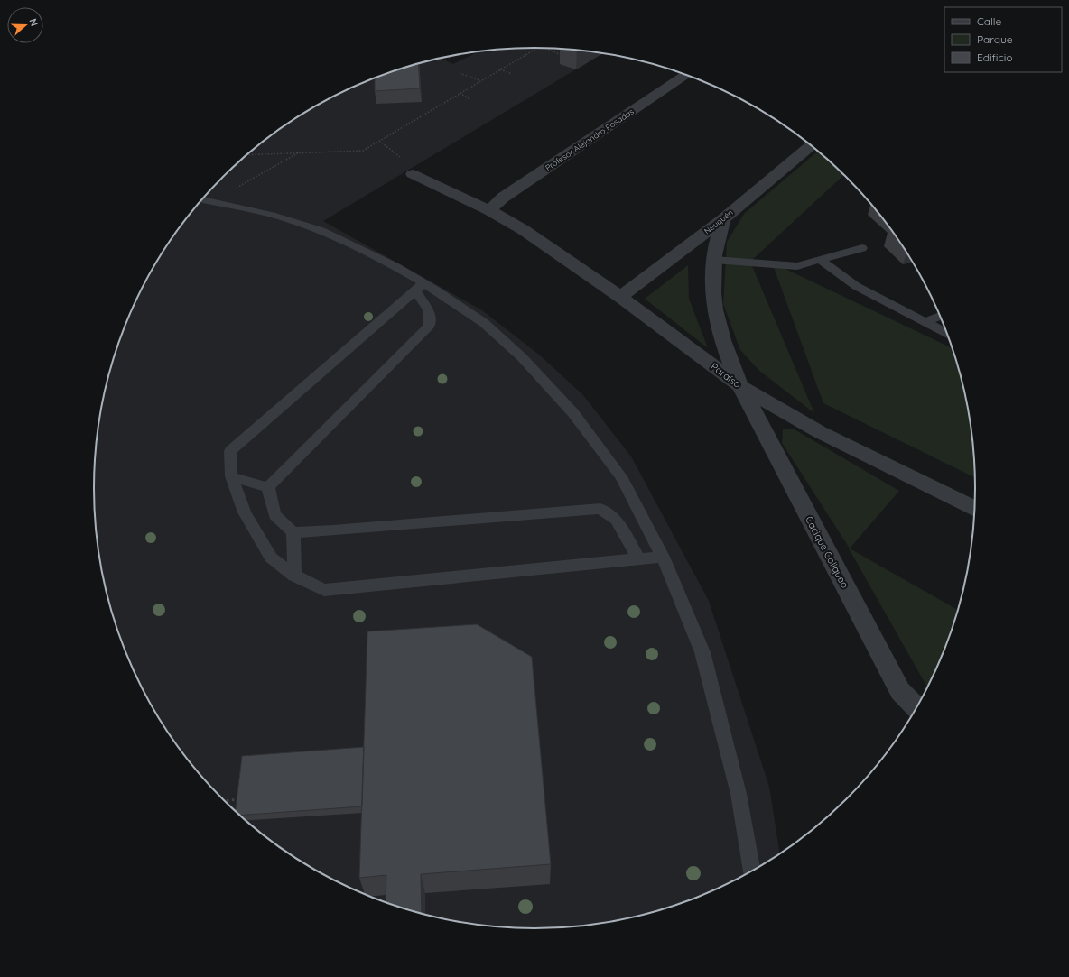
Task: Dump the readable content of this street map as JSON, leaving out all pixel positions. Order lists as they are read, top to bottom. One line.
{"streets":{"street":["Profesor Alejandro Posadas","Neuquén","Paraíso","Cacique Coliqueo"]},"crossings":[["Profesor Alejandro Posadas","Paraíso"],["Neuquén","Paraíso"],["Neuquén","Cacique Coliqueo"],["Paraíso","Cacique Coliqueo"]],"legend":["Calle","Parque","Edificio"],"north":"right"}
